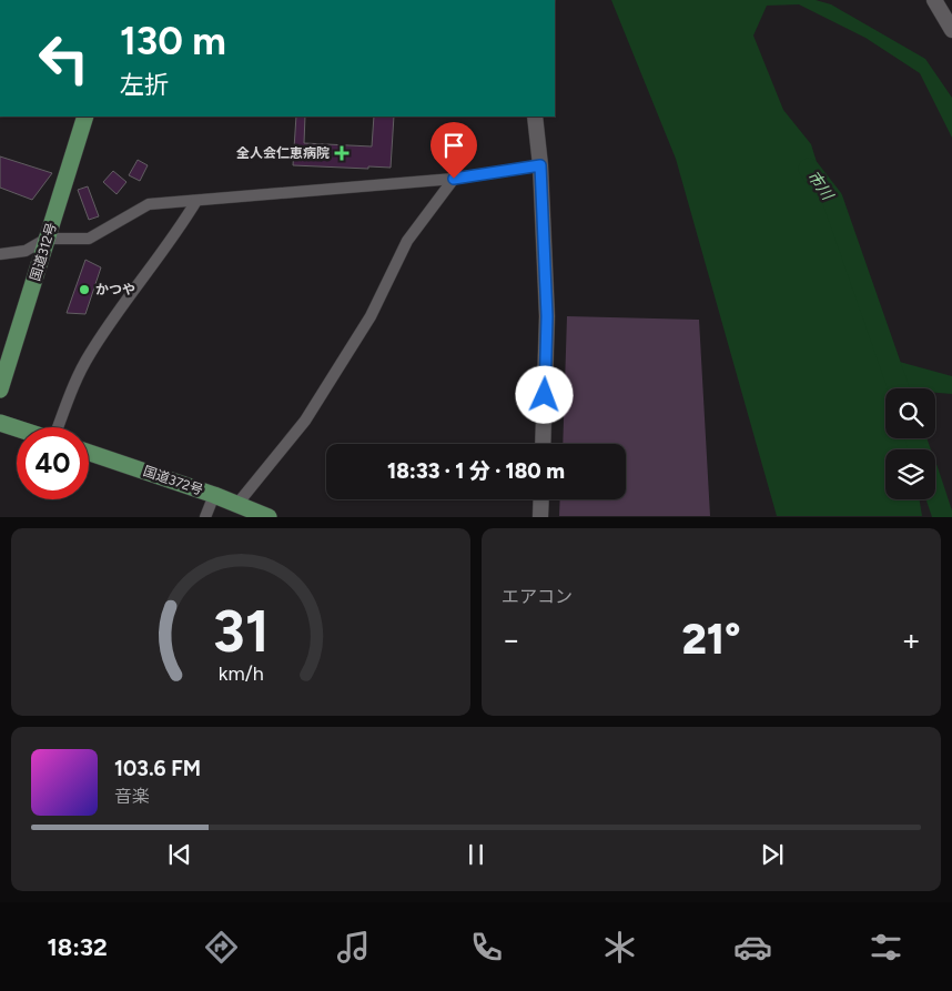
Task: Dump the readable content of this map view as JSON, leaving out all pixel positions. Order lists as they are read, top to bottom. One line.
{"streets":{"highway":["国道312号","国道372号"]},"water":["市川"],"places":{"health":["全人会仁恵病院"],"other":["かつや"]},"page":{"turn":["130 m","左折"],"limit":"40","trip":"18:33 · 1 分 · 180 m","tile":"エアコン","heat":["−","21°","+"],"song":["103.6 FM","音楽"],"tabs":"18:32","gauge":["31","km/h"]}}
